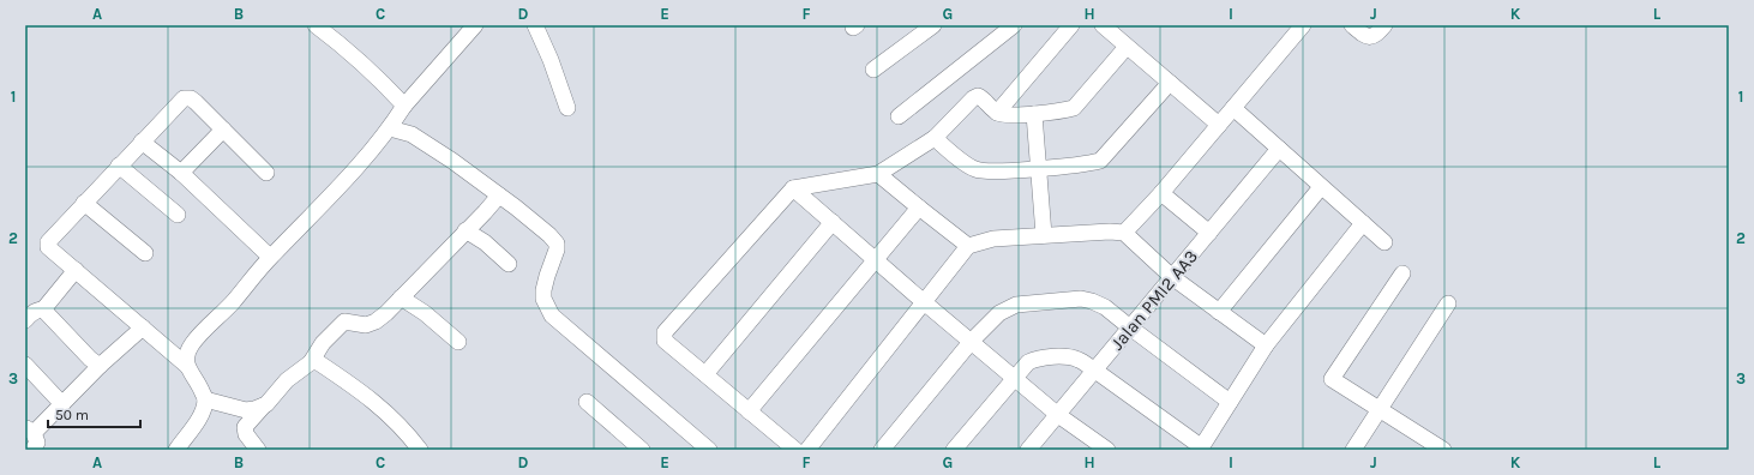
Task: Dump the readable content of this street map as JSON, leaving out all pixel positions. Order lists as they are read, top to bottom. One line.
{"streets":{"street":["Jalan PMI2 AA3"]},"scale_bar":"50 m","grid":{"columns":["A","B","C","D","E","F","G","H","I","J","K","L"],"rows":["1","2","3"]}}
